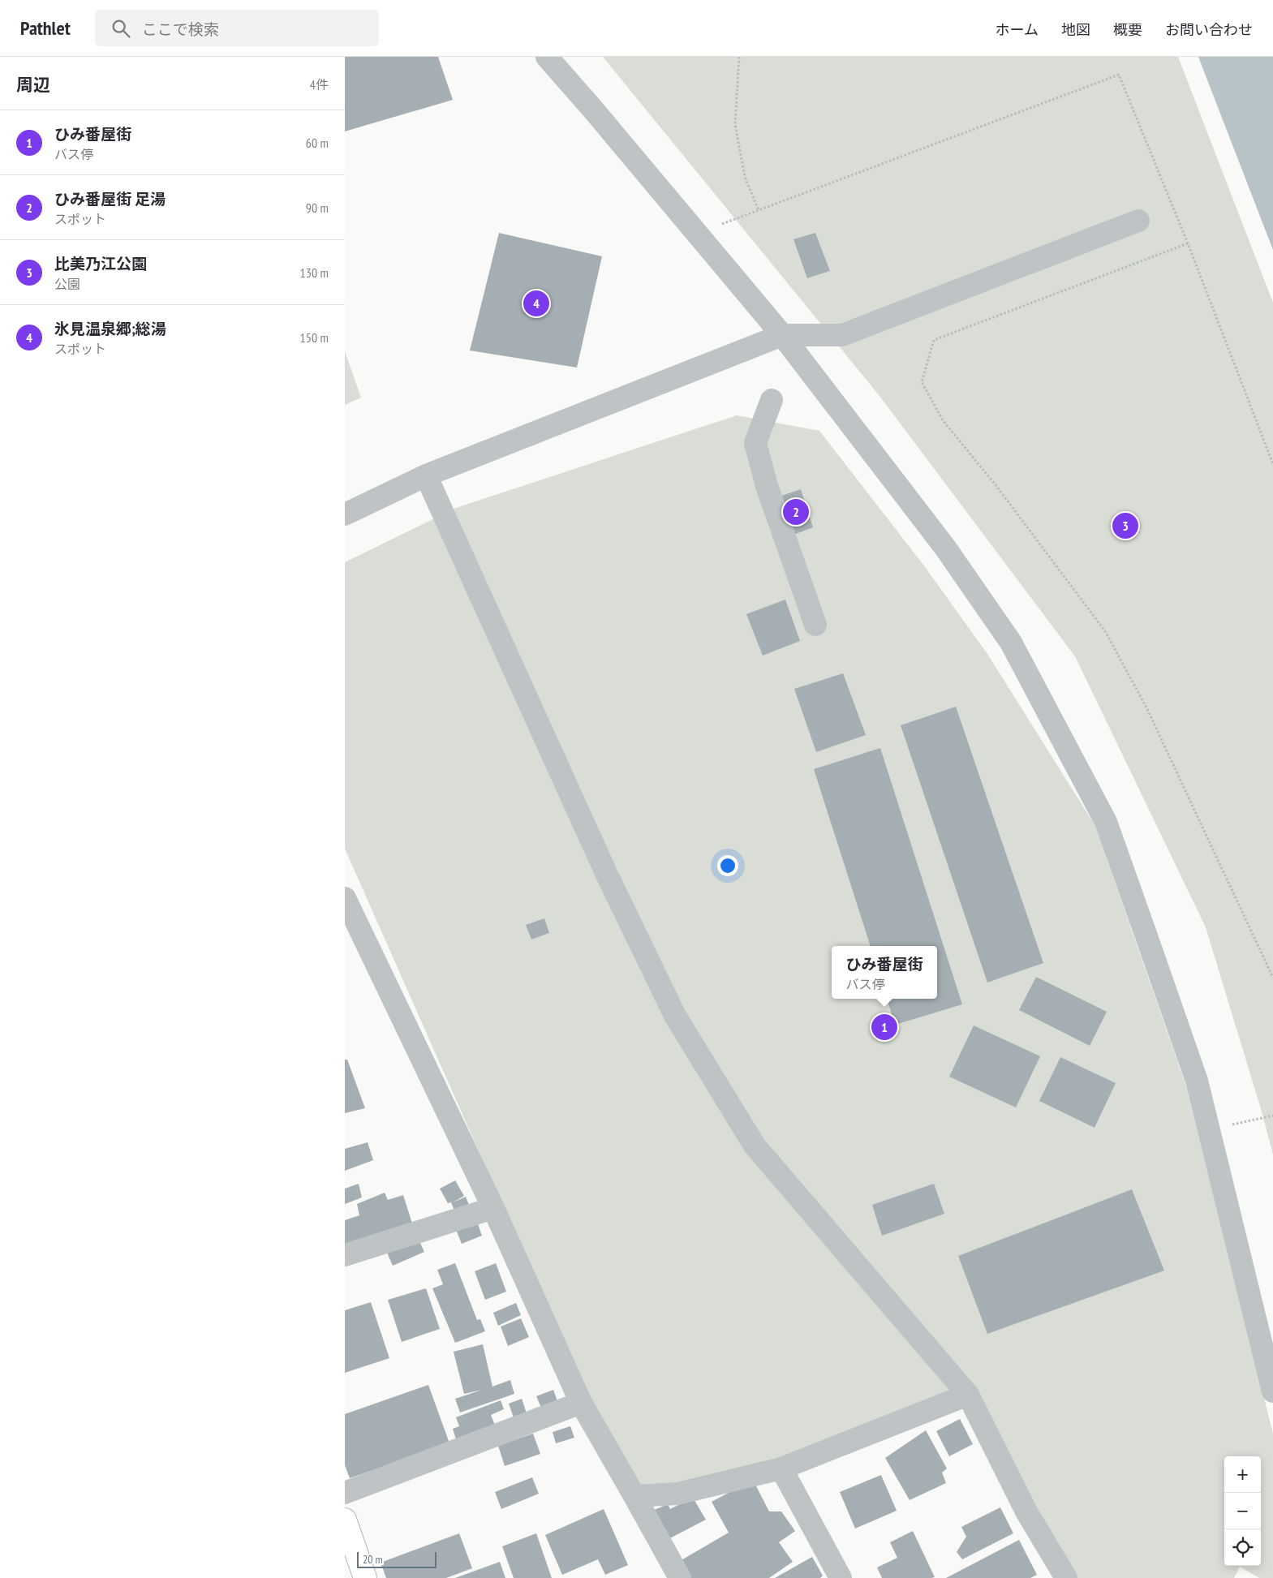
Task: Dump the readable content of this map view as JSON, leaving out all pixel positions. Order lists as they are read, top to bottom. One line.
{"scale_bar":"20 m","page":{"header":"Pathlet","search":"ここで検索","nav":["ホーム","地図","概要","お問い合わせ"],"heading":["周辺","4件"],"list":[{"mark":"1","name":"ひみ番屋街","note":"バス停","value":"60 m"},{"mark":"2","name":"ひみ番屋街 足湯","note":"スポット","value":"90 m"},{"mark":"3","name":"比美乃江公園","note":"公園","value":"130 m"},{"mark":"4","name":"氷見温泉郷;総湯","note":"スポット","value":"150 m"}],"pins":["4","2","3","1"],"popup":["ひみ番屋街","バス停"],"map_buttons":["+","−"],"scale":"20 m"}}
